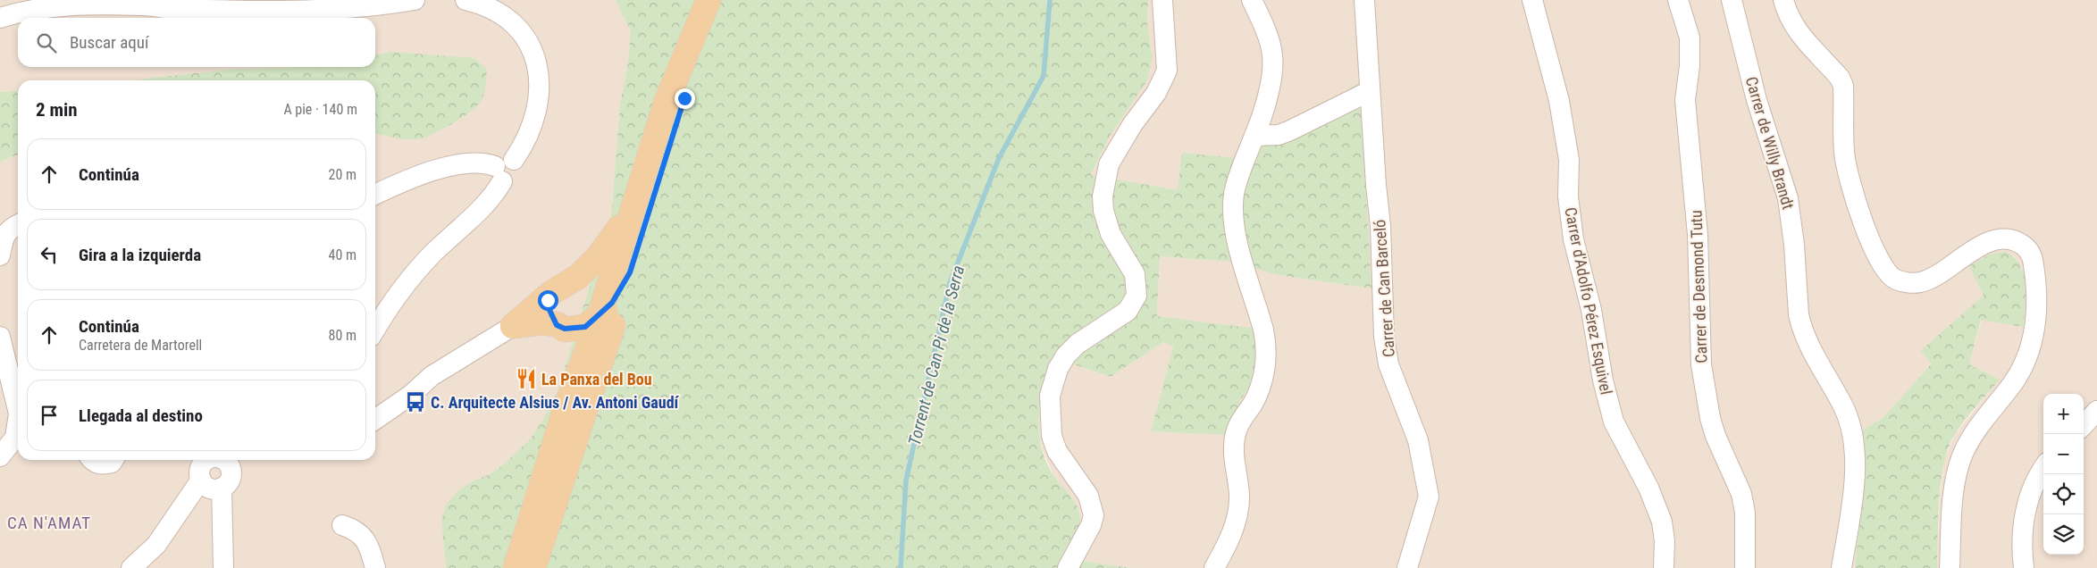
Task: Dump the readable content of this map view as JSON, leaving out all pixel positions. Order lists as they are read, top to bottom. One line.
{"streets":{"street":["Carrer de Willy Brandt","Carrer de Desmond Tutu","Carrer de Can Barceló","Carrer d'Adolfo Pérez Esquivel"]},"districts":["CA N'AMAT"],"water":["Torrent de Can Pi de la Serra"],"places":{"restaurant":["La Panxa del Bou"],"bus stop":["C. Arquitecte Alsius / Av. Antoni Gaudí"]},"page":{"search":"Buscar aquí","heading":["2 min","A pie · 140 m"],"list":[["Continúa","20 m"],["Gira a la izquierda","40 m"],["Continúa","Carretera de Martorell","80 m"],"Llegada al destino"],"map_buttons":["+","−"]}}
